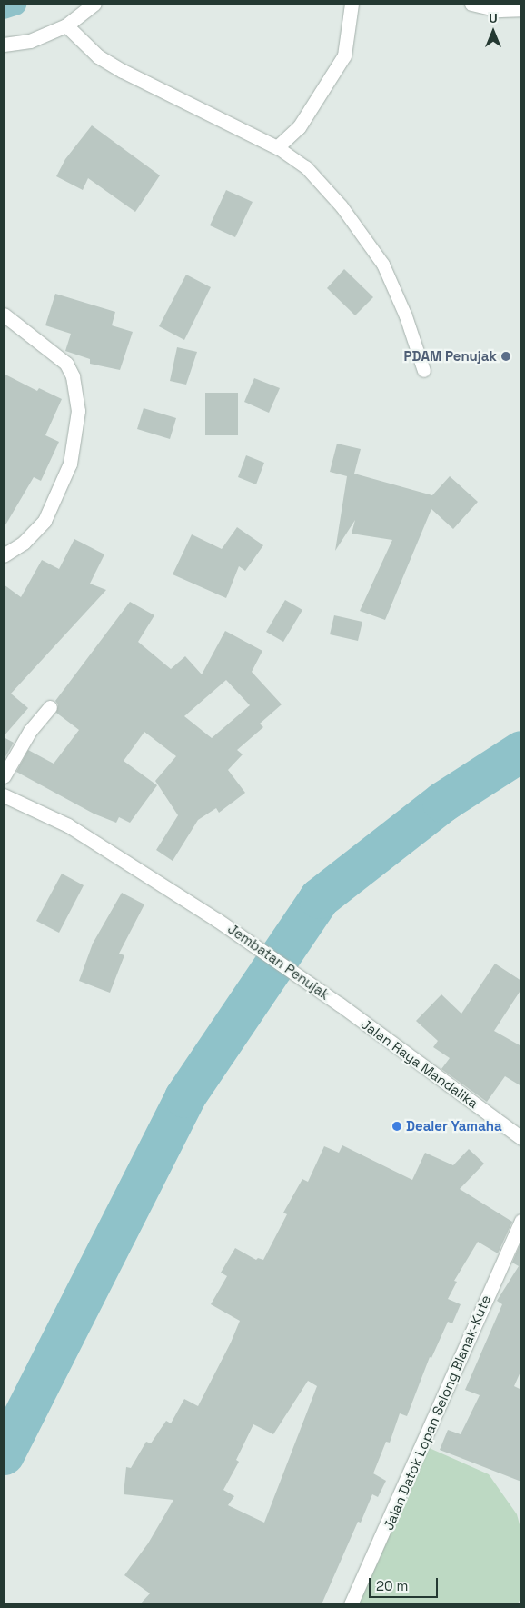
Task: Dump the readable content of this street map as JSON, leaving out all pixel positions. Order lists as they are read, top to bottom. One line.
{"streets":{"street":["Jembatan Penujak","Jalan Raya Mandalika","Jalan Datok Lopan Selong Blanak-Kute"]},"crossings":[["Jembatan Penujak","Jalan Raya Mandalika"]],"places":["PDAM Penujak","Dealer Yamaha"],"scale_bar":"20 m","north":"top"}
